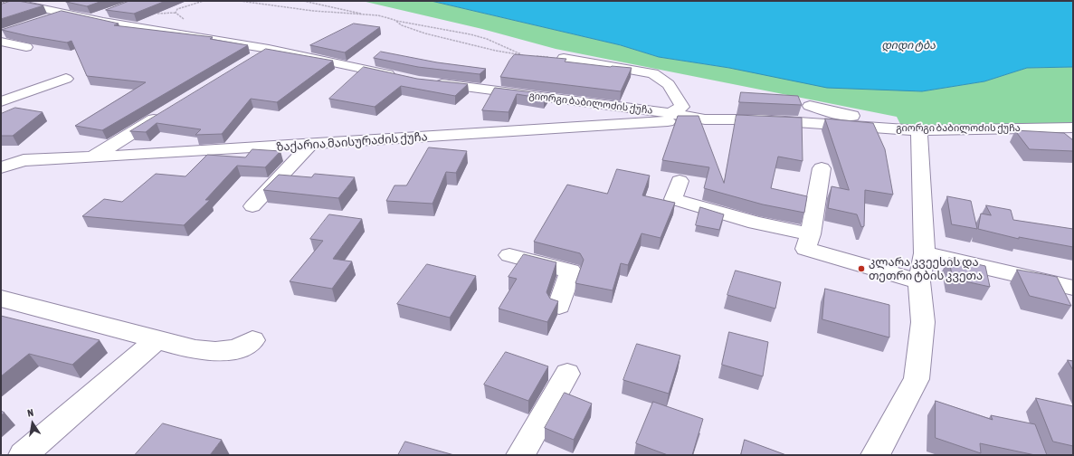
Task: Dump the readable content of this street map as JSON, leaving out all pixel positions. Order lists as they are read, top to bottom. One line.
{"streets":{"street":["გიორგი ბაბილოძის ქუჩა","ზაქარია მაისურაძის ქუჩა"]},"crossings":[["გიორგი ბაბილოძის ქუჩა","ზაქარია მაისურაძის ქუჩა"]],"water":["დიდი ტბა"],"places":["კლარა კვეესის და თეთრი ტბის კვეთა"],"north":"top"}
